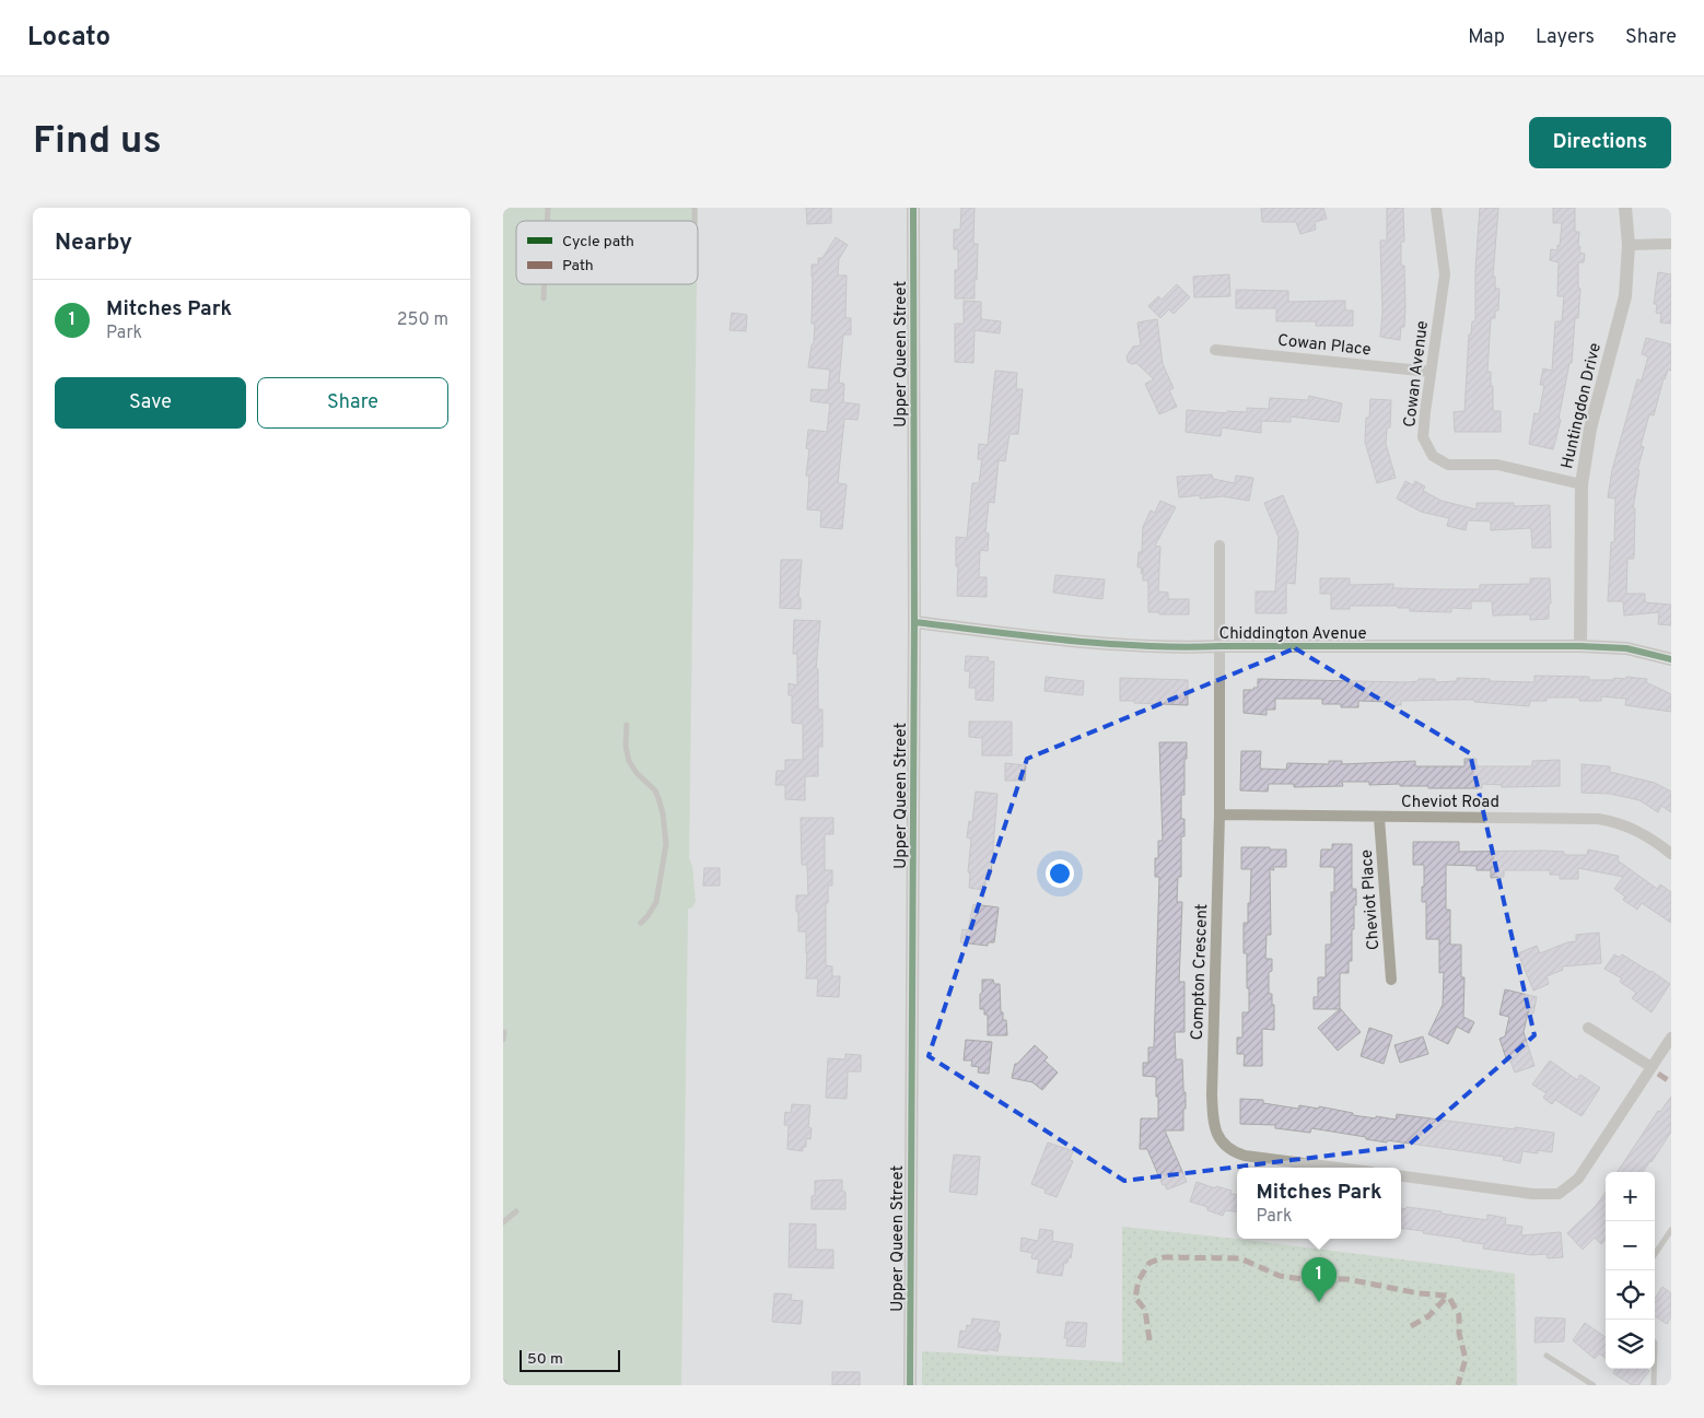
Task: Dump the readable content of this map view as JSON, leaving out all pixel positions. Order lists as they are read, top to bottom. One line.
{"streets":{"street":["Cowan Place","Upper Queen Street","Cowan Avenue","Huntingdon Drive","Chiddington Avenue","Cheviot Road","Cheviot Place","Compton Crescent"]},"crossings":[["Cowan Place","Cowan Avenue"],["Upper Queen Street","Chiddington Avenue"],["Cowan Avenue","Huntingdon Drive"],["Huntingdon Drive","Chiddington Avenue"],["Chiddington Avenue","Compton Crescent"],["Cheviot Road","Cheviot Place"],["Cheviot Road","Compton Crescent"]],"legend":["Cycle path","Path"],"scale_bar":"50 m","page":{"header":"Locato","nav":["Map","Layers","Share"],"buttons":["Directions",["Save","Share"]],"title":"Find us","heading":"Nearby","list":[{"mark":"1","name":"Mitches Park","note":"Park","value":"250 m"}],"popup":["Mitches Park","Park"],"map_buttons":["+","−"],"pins":"1","scale":"50 m"}}
